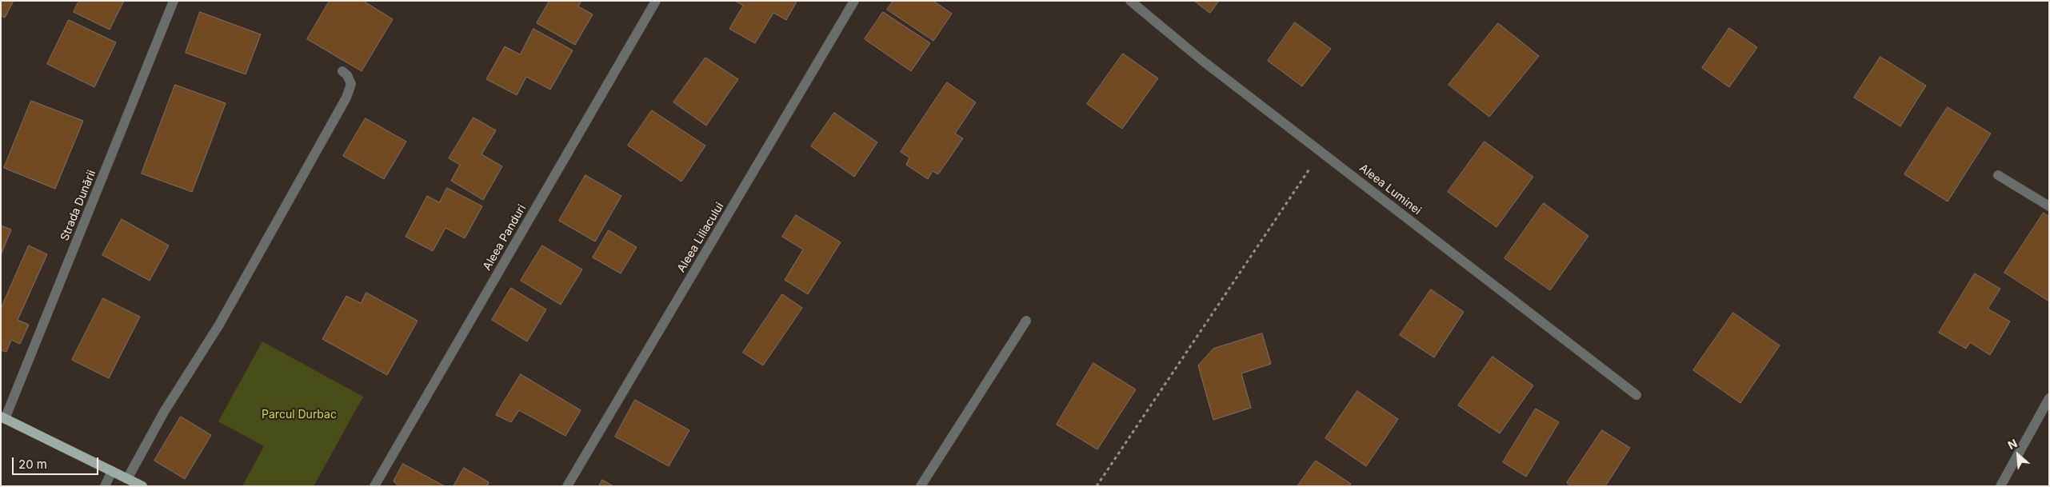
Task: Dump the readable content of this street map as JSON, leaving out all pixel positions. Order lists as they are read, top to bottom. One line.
{"streets":{"street":["Aleea Luminei","Strada Dunării","Aleea Panduri","Aleea Liliacului"]},"parks":["Parcul Durbac"],"scale_bar":"20 m","north":"top left"}
